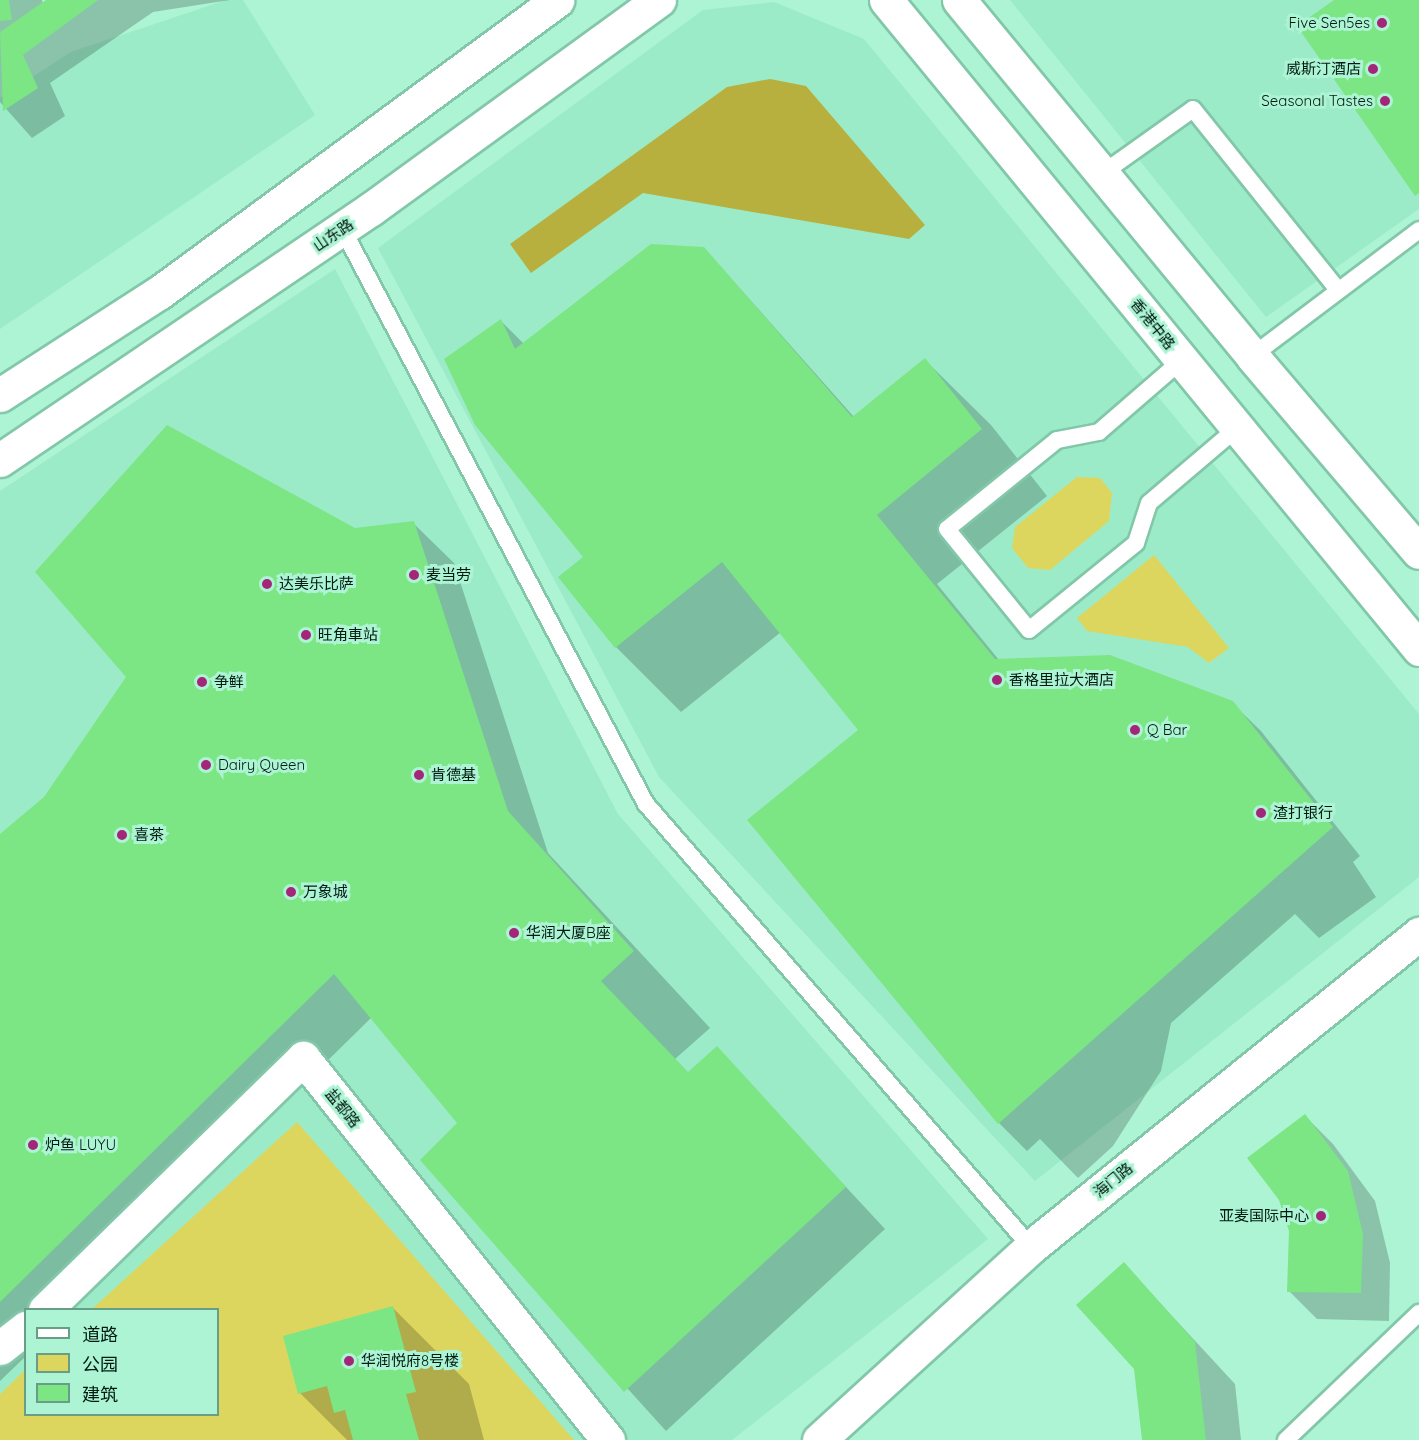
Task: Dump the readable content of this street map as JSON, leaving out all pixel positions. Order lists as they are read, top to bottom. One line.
{"streets":{"main road":["山东路","香港中路","盐都路","海门路"]},"places":["Five Sen5es","威斯汀酒店","Seasonal Tastes","麦当劳","达美乐比萨","旺角車站","香格里拉大酒店","争鲜","Q Bar","Dairy Queen","肯德基","渣打银行","喜茶","万象城","华润大厦B座","炉鱼 LUYU","亚麦国际中心","华润悦府8号楼"],"legend":["道路","公园","建筑"]}
